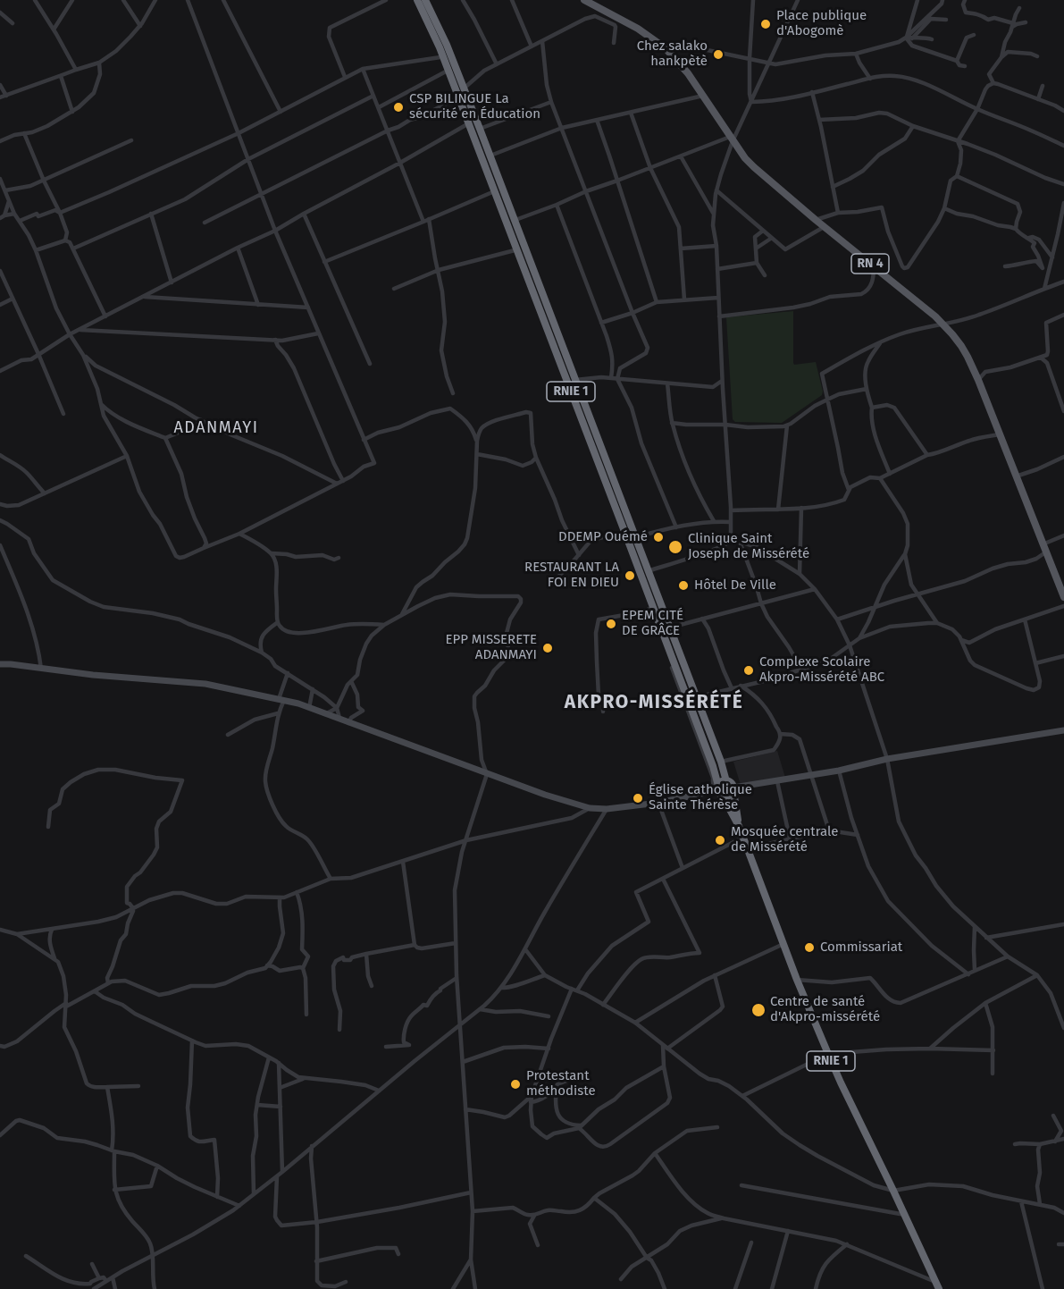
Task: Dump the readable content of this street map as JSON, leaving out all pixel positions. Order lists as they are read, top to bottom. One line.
{"streets":{"highway":["RNIE 1"],"main road":["RN 4"]},"districts":["ADANMAYI","AKPRO-MISSÉRÉTÉ"],"places":["Place publique d'Abogomè","Chez salako hankpètè","CSP BILINGUE La sécurité en Éducation","DDEMP Ouémé","Clinique Saint Joseph de Missérété","RESTAURANT LA FOI EN DIEU","Hôtel De Ville","EPEM CITÉ DE GRÂCE","EPP MISSERETE ADANMAYI","Complexe Scolaire Akpro-Missérété ABC","Église catholique Sainte Thérèse","Mosquée centrale de Missérété","Commissariat","Centre de santé d'Akpro-missérété","Protestant méthodiste"]}
